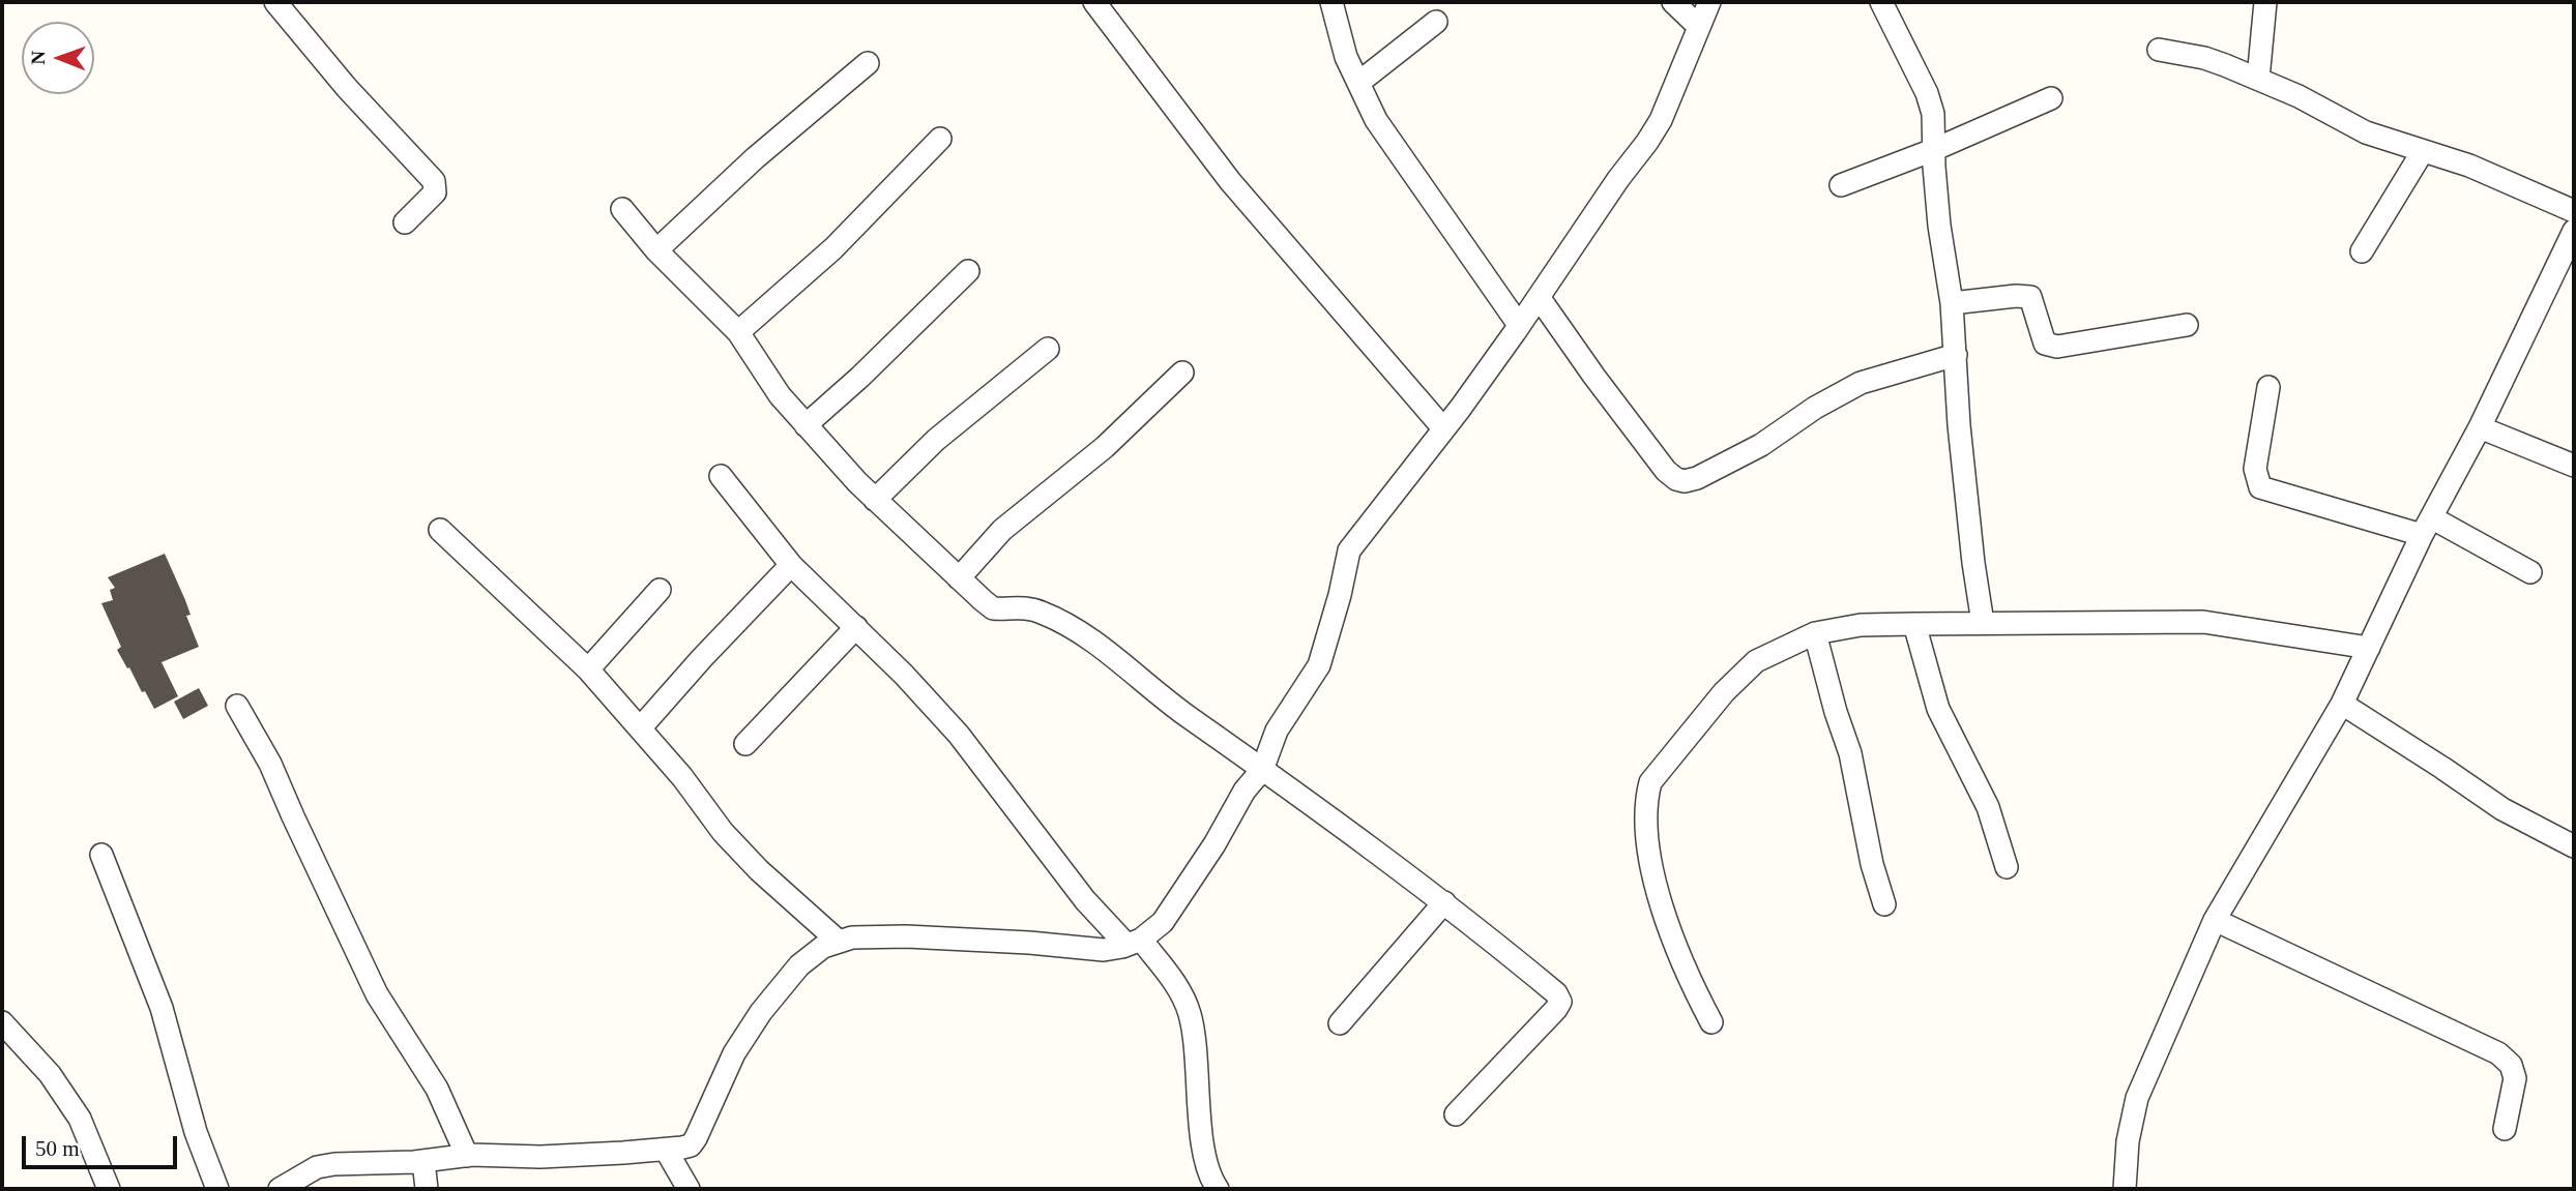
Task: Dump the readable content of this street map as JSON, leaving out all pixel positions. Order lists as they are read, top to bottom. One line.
{"scale_bar":"50 m","north":"left"}
